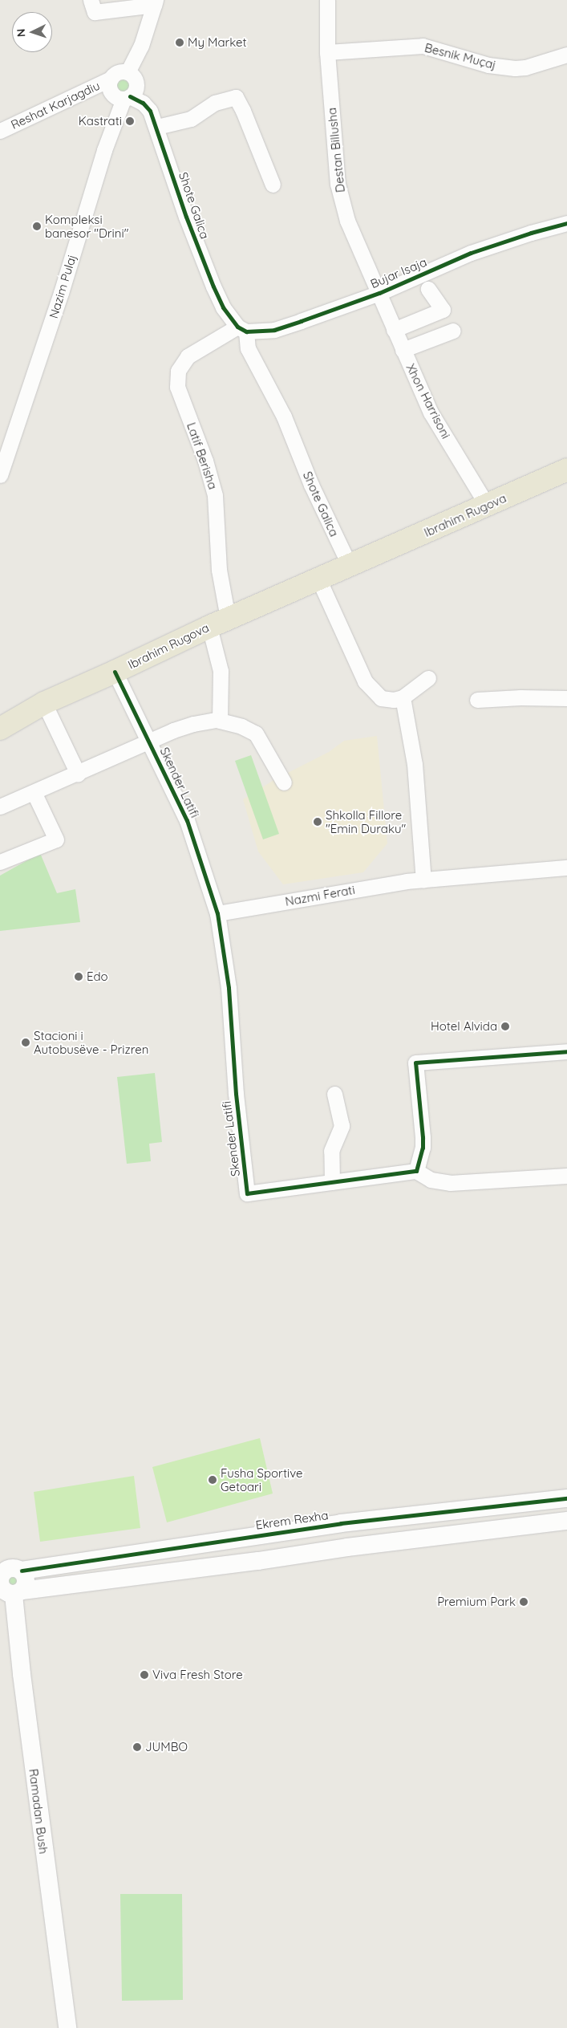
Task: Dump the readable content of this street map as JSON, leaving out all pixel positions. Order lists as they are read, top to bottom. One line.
{"streets":{"main road":["Ibrahim Rugova"],"street":["Besnik Muçaj","Reshat Karjagdiu","Destan Billusha","Shote Galica","Bujar Isaja","Nazim Pulaj","Xhon Harrisoni","Latif Berisha","Skender Latifi","Nazmi Ferati","Ekrem Rexha","Ramadan Bush"]},"crossings":[["Besnik Muçaj","Destan Billusha"],["Reshat Karjagdiu","Shote Galica"],["Reshat Karjagdiu","Nazim Pulaj"],["Destan Billusha","Bujar Isaja"],["Destan Billusha","Xhon Harrisoni"],["Shote Galica","Bujar Isaja"],["Shote Galica","Nazim Pulaj"],["Shote Galica","Latif Berisha"],["Shote Galica","Ibrahim Rugova"],["Bujar Isaja","Xhon Harrisoni"],["Bujar Isaja","Latif Berisha"],["Xhon Harrisoni","Ibrahim Rugova"],["Latif Berisha","Ibrahim Rugova"],["Ibrahim Rugova","Skender Latifi"],["Skender Latifi","Nazmi Ferati"],["Ekrem Rexha","Ramadan Bush"]],"places":["My Market","Kastrati","Kompleksi banesor \"Drini\"","Shkolla Fillore \"Emin Duraku\"","Edo","Hotel Alvida","Stacioni i Autobusëve - Prizren","Fusha Sportive Getoari","Premium Park","Viva Fresh Store","JUMBO"],"north":"left"}
